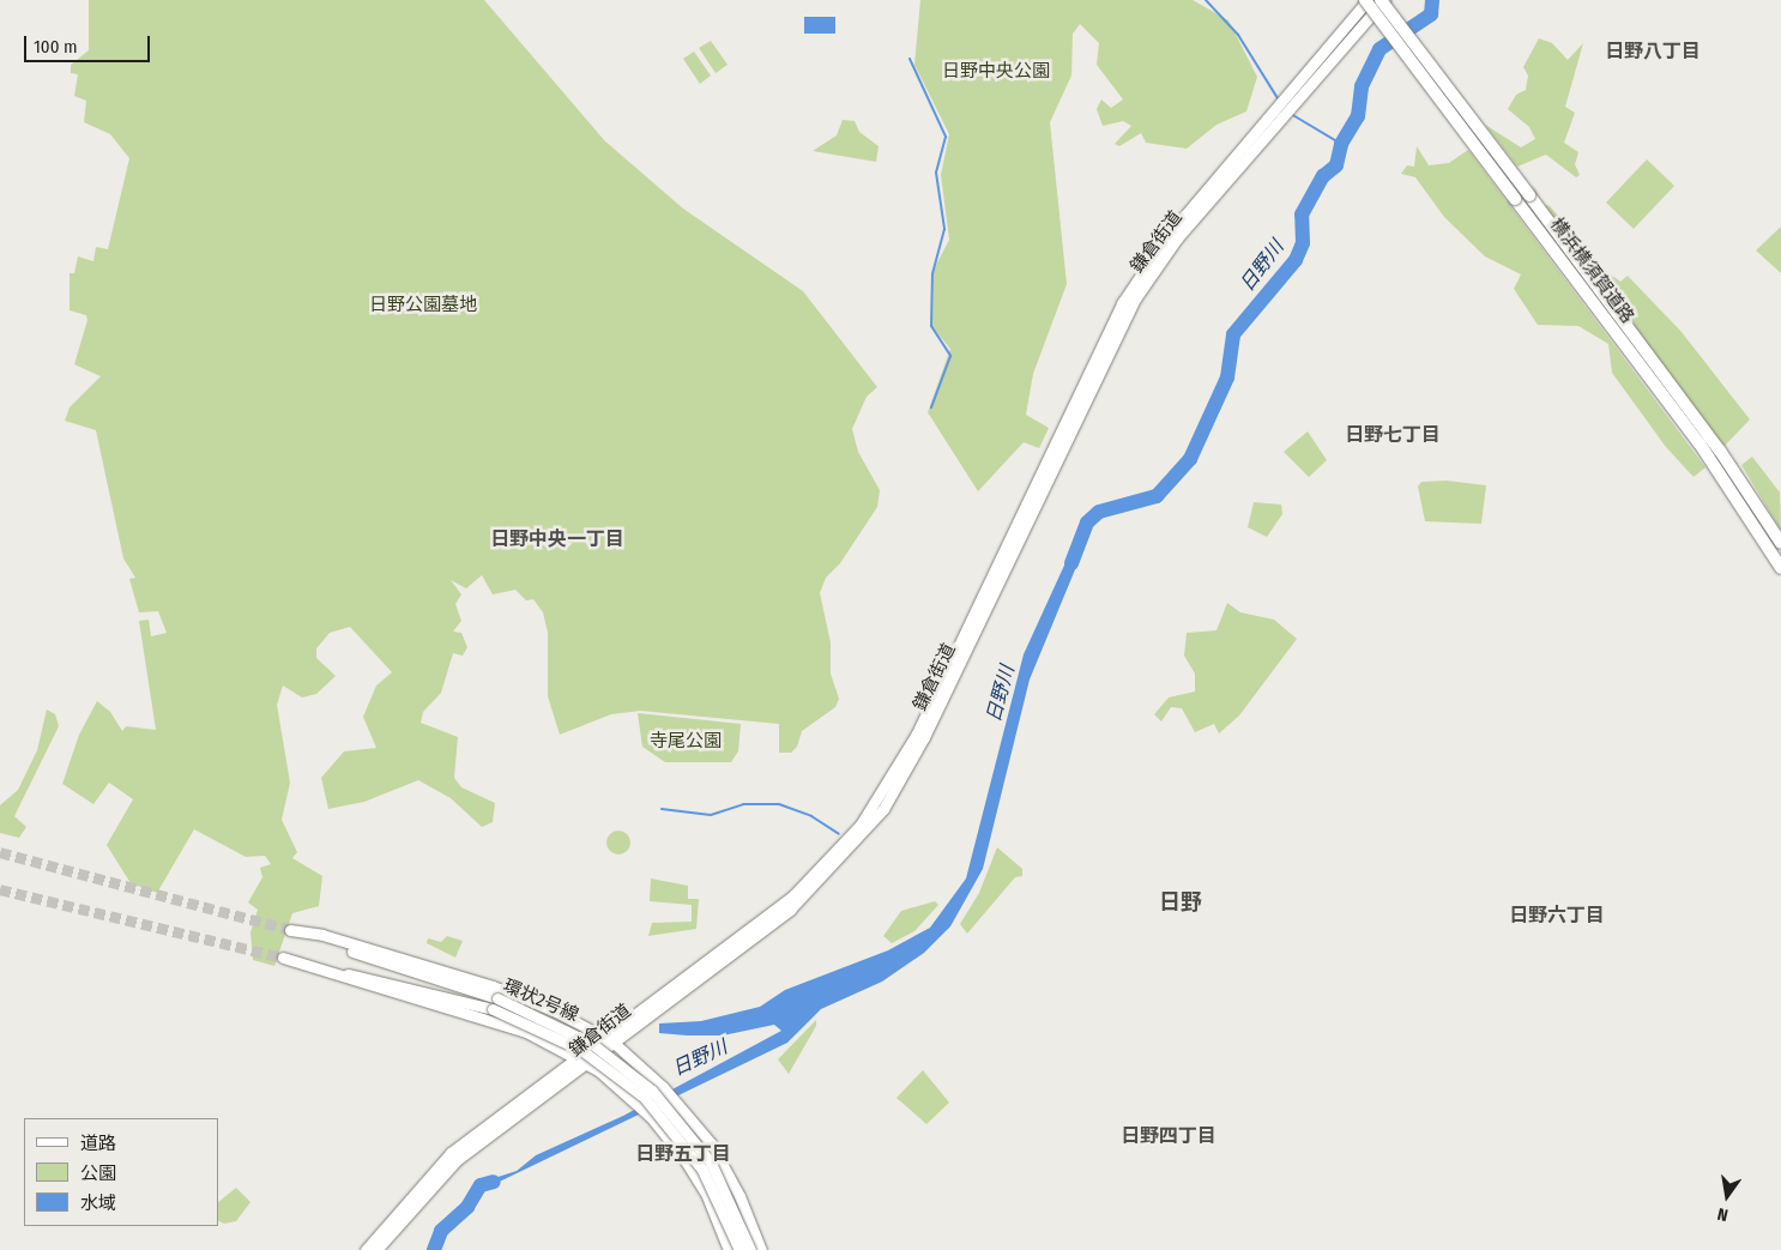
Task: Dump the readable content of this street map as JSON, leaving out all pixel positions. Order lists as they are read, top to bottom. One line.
{"streets":{"highway":["横浜横須賀道路"],"main road":["鎌倉街道","環状2号線"]},"crossings":[["鎌倉街道","横浜横須賀道路"],["鎌倉街道","環状2号線"]],"districts":["日野八丁目","日野七丁目","日野中央一丁目","日野","日野六丁目","日野四丁目","日野五丁目"],"water":["日野川"],"parks":["日野中央公園","日野公園墓地","寺尾公園"],"legend":["道路","公園","水域"],"scale_bar":"100 m","north":"bottom"}
